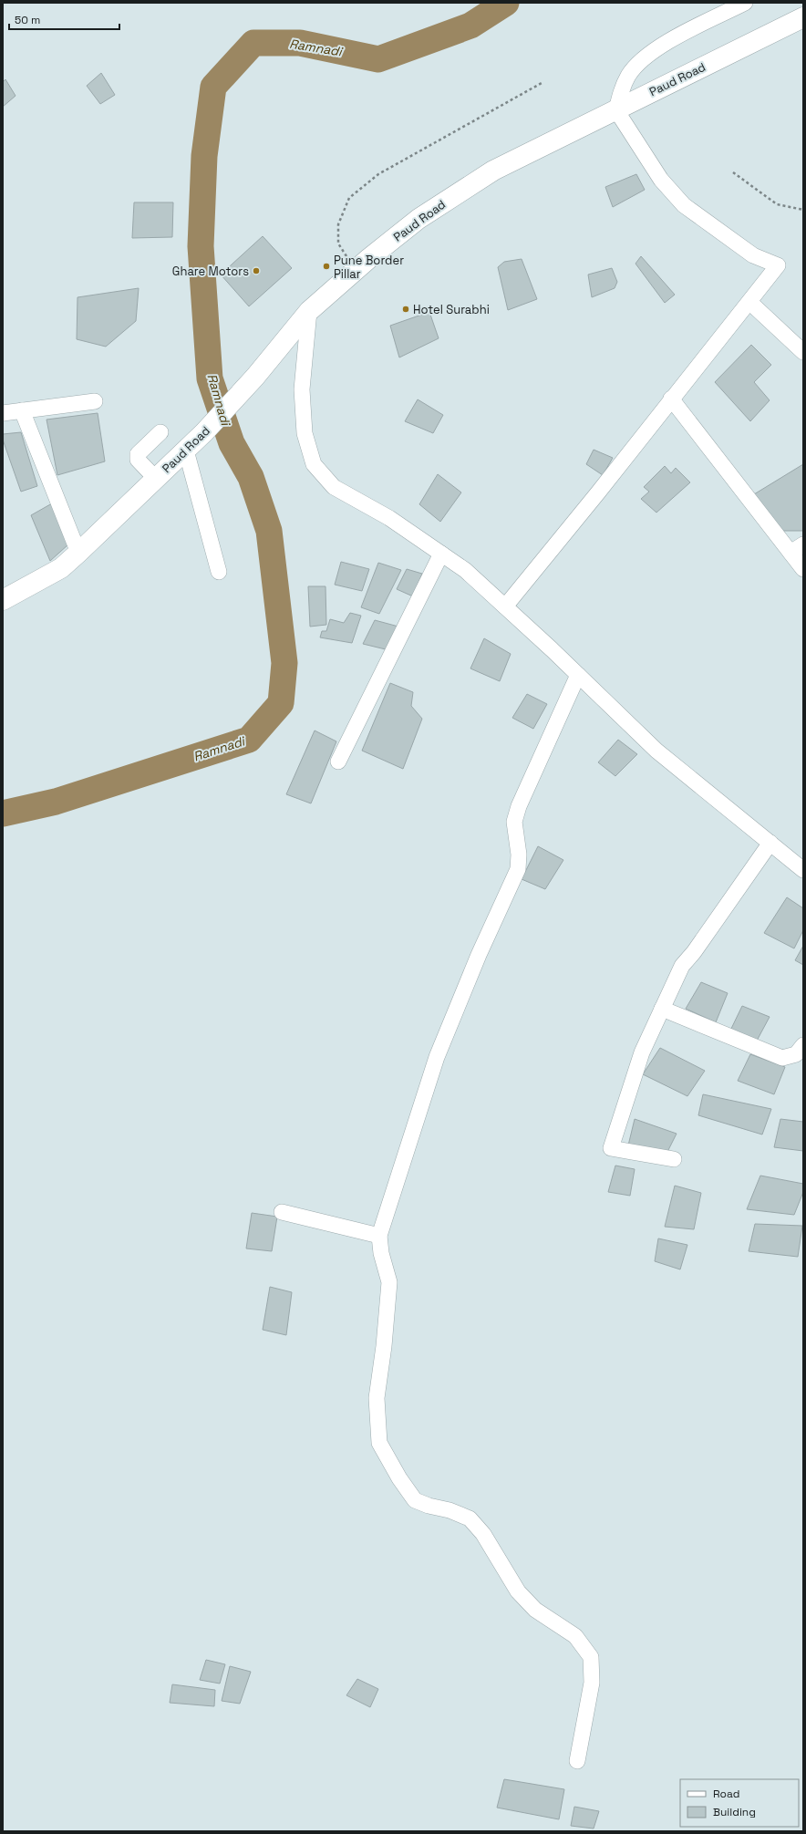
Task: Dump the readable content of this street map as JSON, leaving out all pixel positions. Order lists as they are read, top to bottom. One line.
{"streets":{"main road":["Paud Road"]},"water":["Ramnadi"],"places":["Pune Border Pillar","Ghare Motors","Hotel Surabhi"],"legend":["Road","Building"],"scale_bar":"50 m"}
